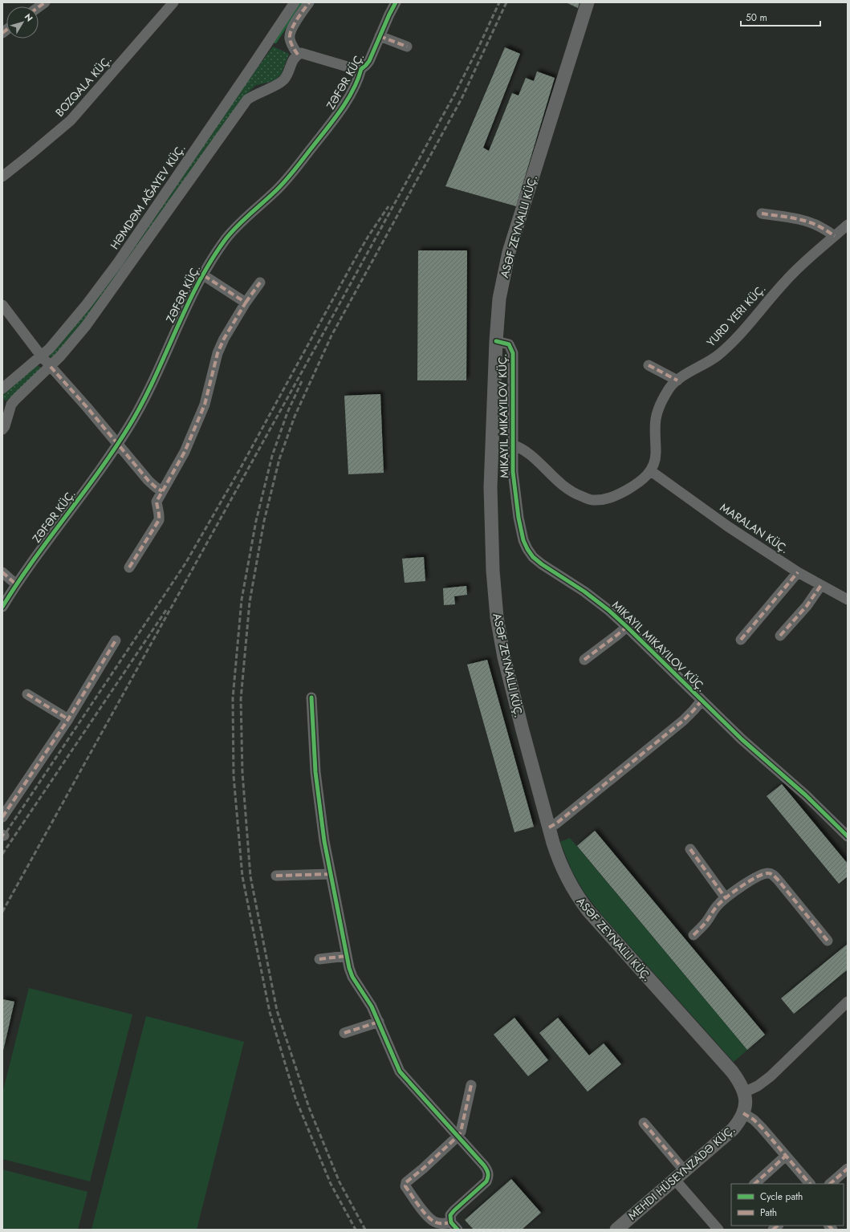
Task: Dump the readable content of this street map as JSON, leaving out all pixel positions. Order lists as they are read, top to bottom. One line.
{"streets":{"main road":["MEHDI HÜSEYNZADƏ KÜÇ."],"street":["ZƏFƏR KÜÇ.","BOZQALA KÜÇ.","HƏMDƏM AĞAYEV KÜÇ.","YURD YERI KÜÇ.","MARALAN KÜÇ."],"cycle path":["MIKAYIL MIKAYILOV KÜÇ."]},"crossings":[["YURD YERI KÜÇ.","MARALAN KÜÇ."]],"legend":["Cycle path","Path"],"scale_bar":"50 m","north":"top right"}
